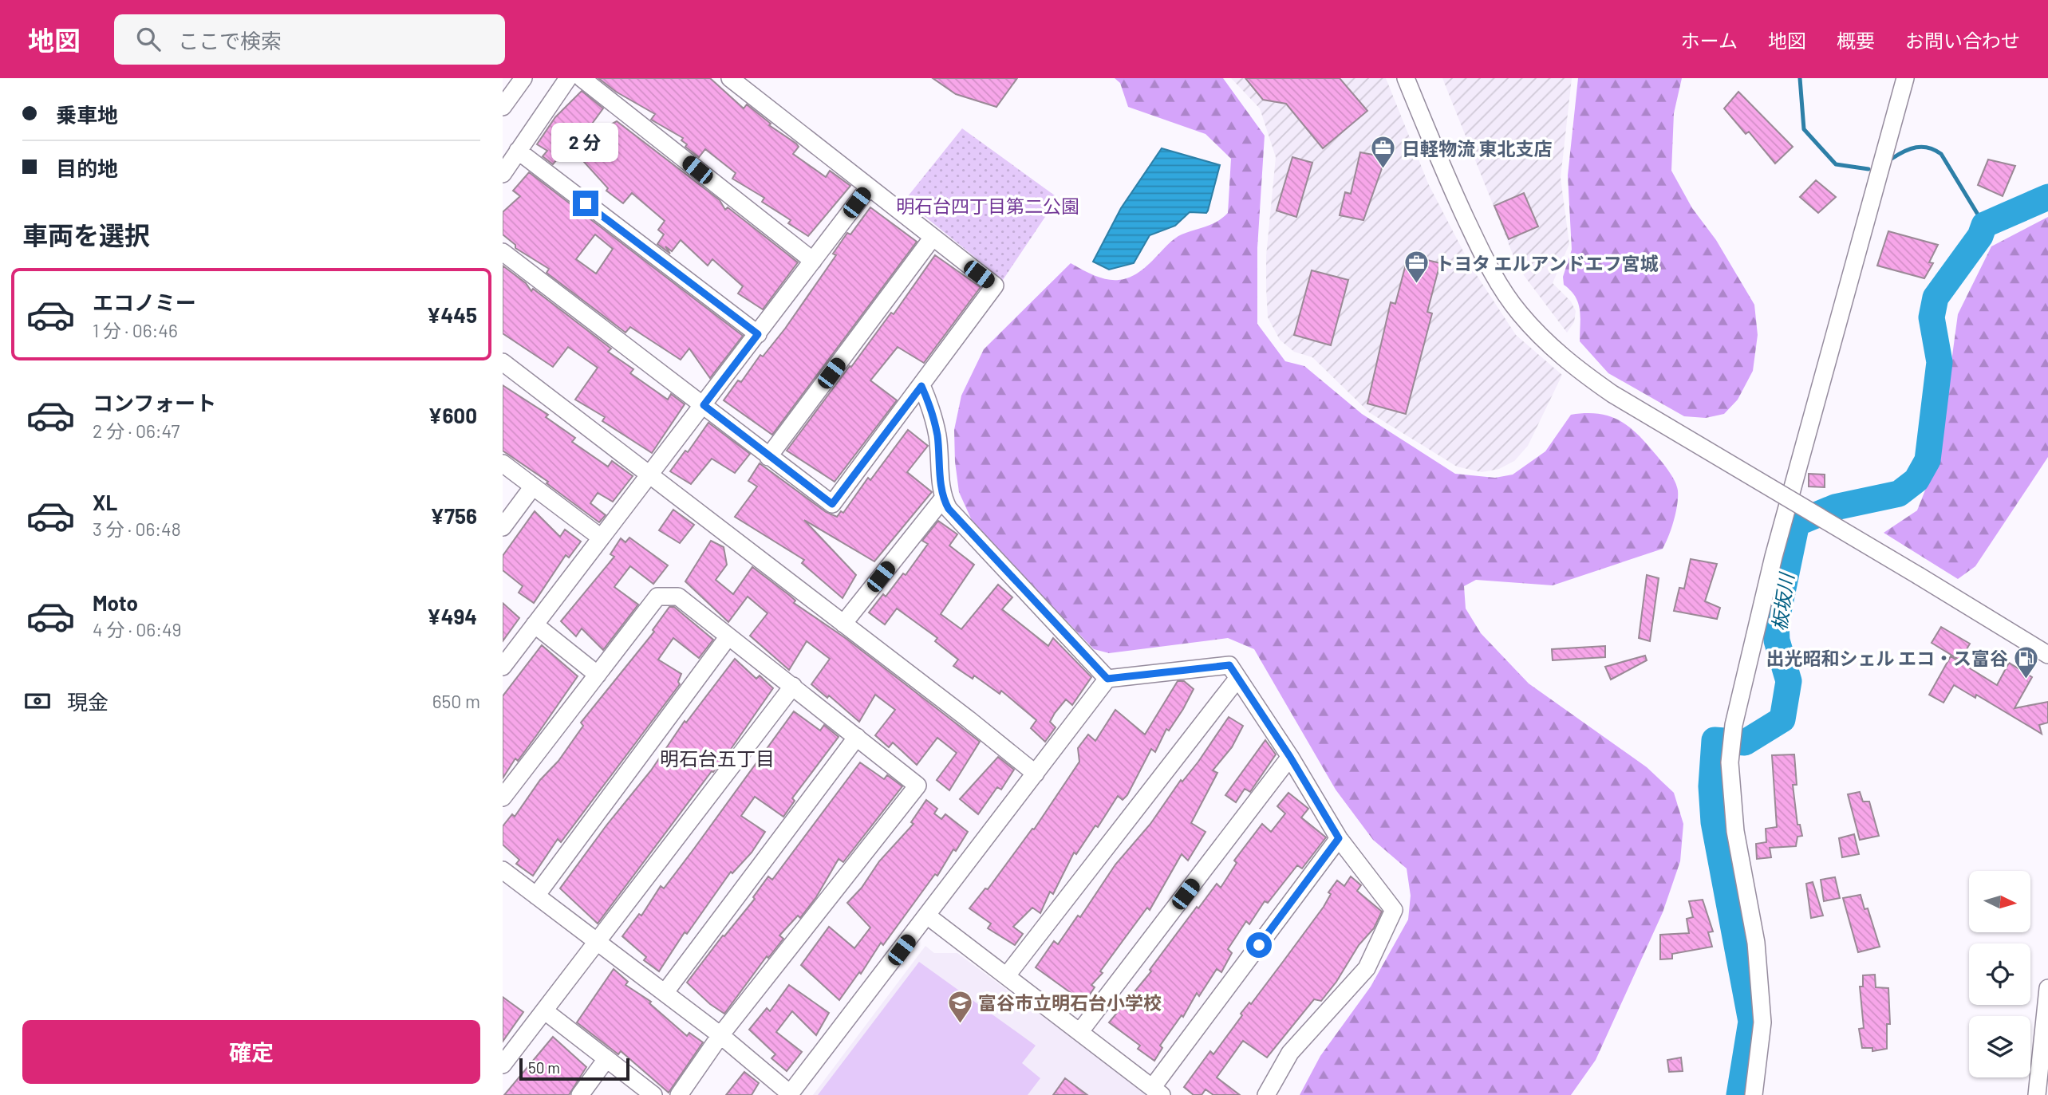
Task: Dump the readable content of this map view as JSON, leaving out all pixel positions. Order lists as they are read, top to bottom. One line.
{"districts":["明石台五丁目"],"water":["板坂川"],"parks":["明石台四丁目第二公園"],"places":{"office":["日軽物流 東北支店","トヨタ エルアンドエフ宮城"],"fuel station":["出光昭和シェル エコ・ス富谷"],"school or university":["富谷市立明石台小学校"]},"scale_bar":"50 m","north":"right","page":{"header":"地図","search":"ここで検索","nav":["ホーム","地図","概要","お問い合わせ"],"banner":["乗車地","目的地"],"bubble":"2 分","heading":"車両を選択","list":[{"name":"エコノミー","note":"1 分 · 06:46","value":"¥445"},{"name":"コンフォート","note":"2 分 · 06:47","value":"¥600"},{"name":"XL","note":"3 分 · 06:48","value":"¥756"},{"name":"Moto","note":"4 分 · 06:49","value":"¥494"}],"pay":["現金","650 m"],"buttons":"確定","scale":"50 m"}}
